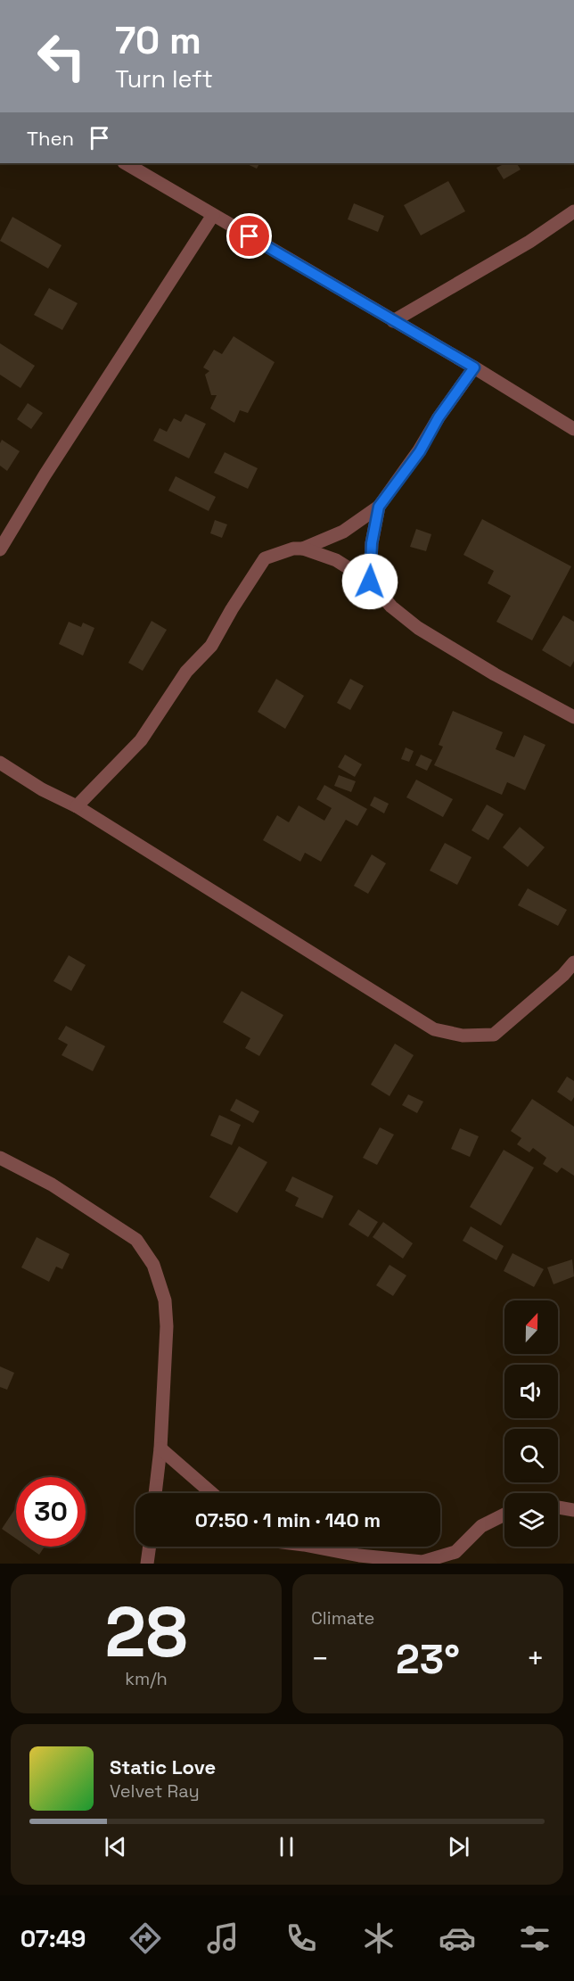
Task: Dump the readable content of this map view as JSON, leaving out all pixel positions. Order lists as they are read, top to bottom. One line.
{"north":"top","page":{"turn":["70 m","Turn left"],"then":"Then","limit":"30","trip":"07:50 · 1 min · 140 m","tile":[["28","km/h"],"Climate"],"heat":["−","23°","+"],"song":["Static Love","Velvet Ray"],"tabs":"07:49"}}
